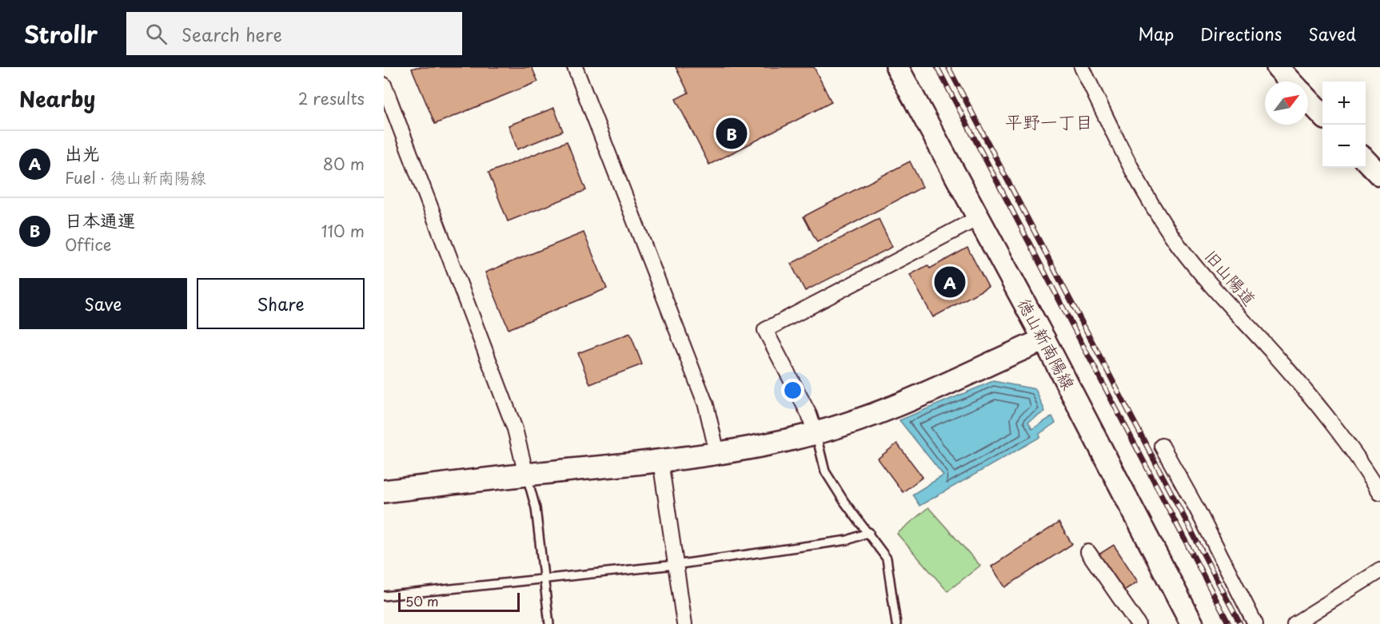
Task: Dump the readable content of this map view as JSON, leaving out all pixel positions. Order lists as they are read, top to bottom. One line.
{"streets":{"main road":["徳山新南陽線"],"street":["旧山陽道"]},"districts":["平野一丁目"],"scale_bar":"50 m","north":"top right","page":{"header":"Strollr","search":"Search here","nav":["Map","Directions","Saved"],"heading":["Nearby","2 results"],"map_buttons":["+","−"],"pins":["B","A"],"list":[{"mark":"A","name":"出光","note":"Fuel · 徳山新南陽線","value":"80 m"},{"mark":"B","name":"日本通運","note":"Office","value":"110 m"}],"buttons":["Save","Share"],"scale":"50 m"}}
